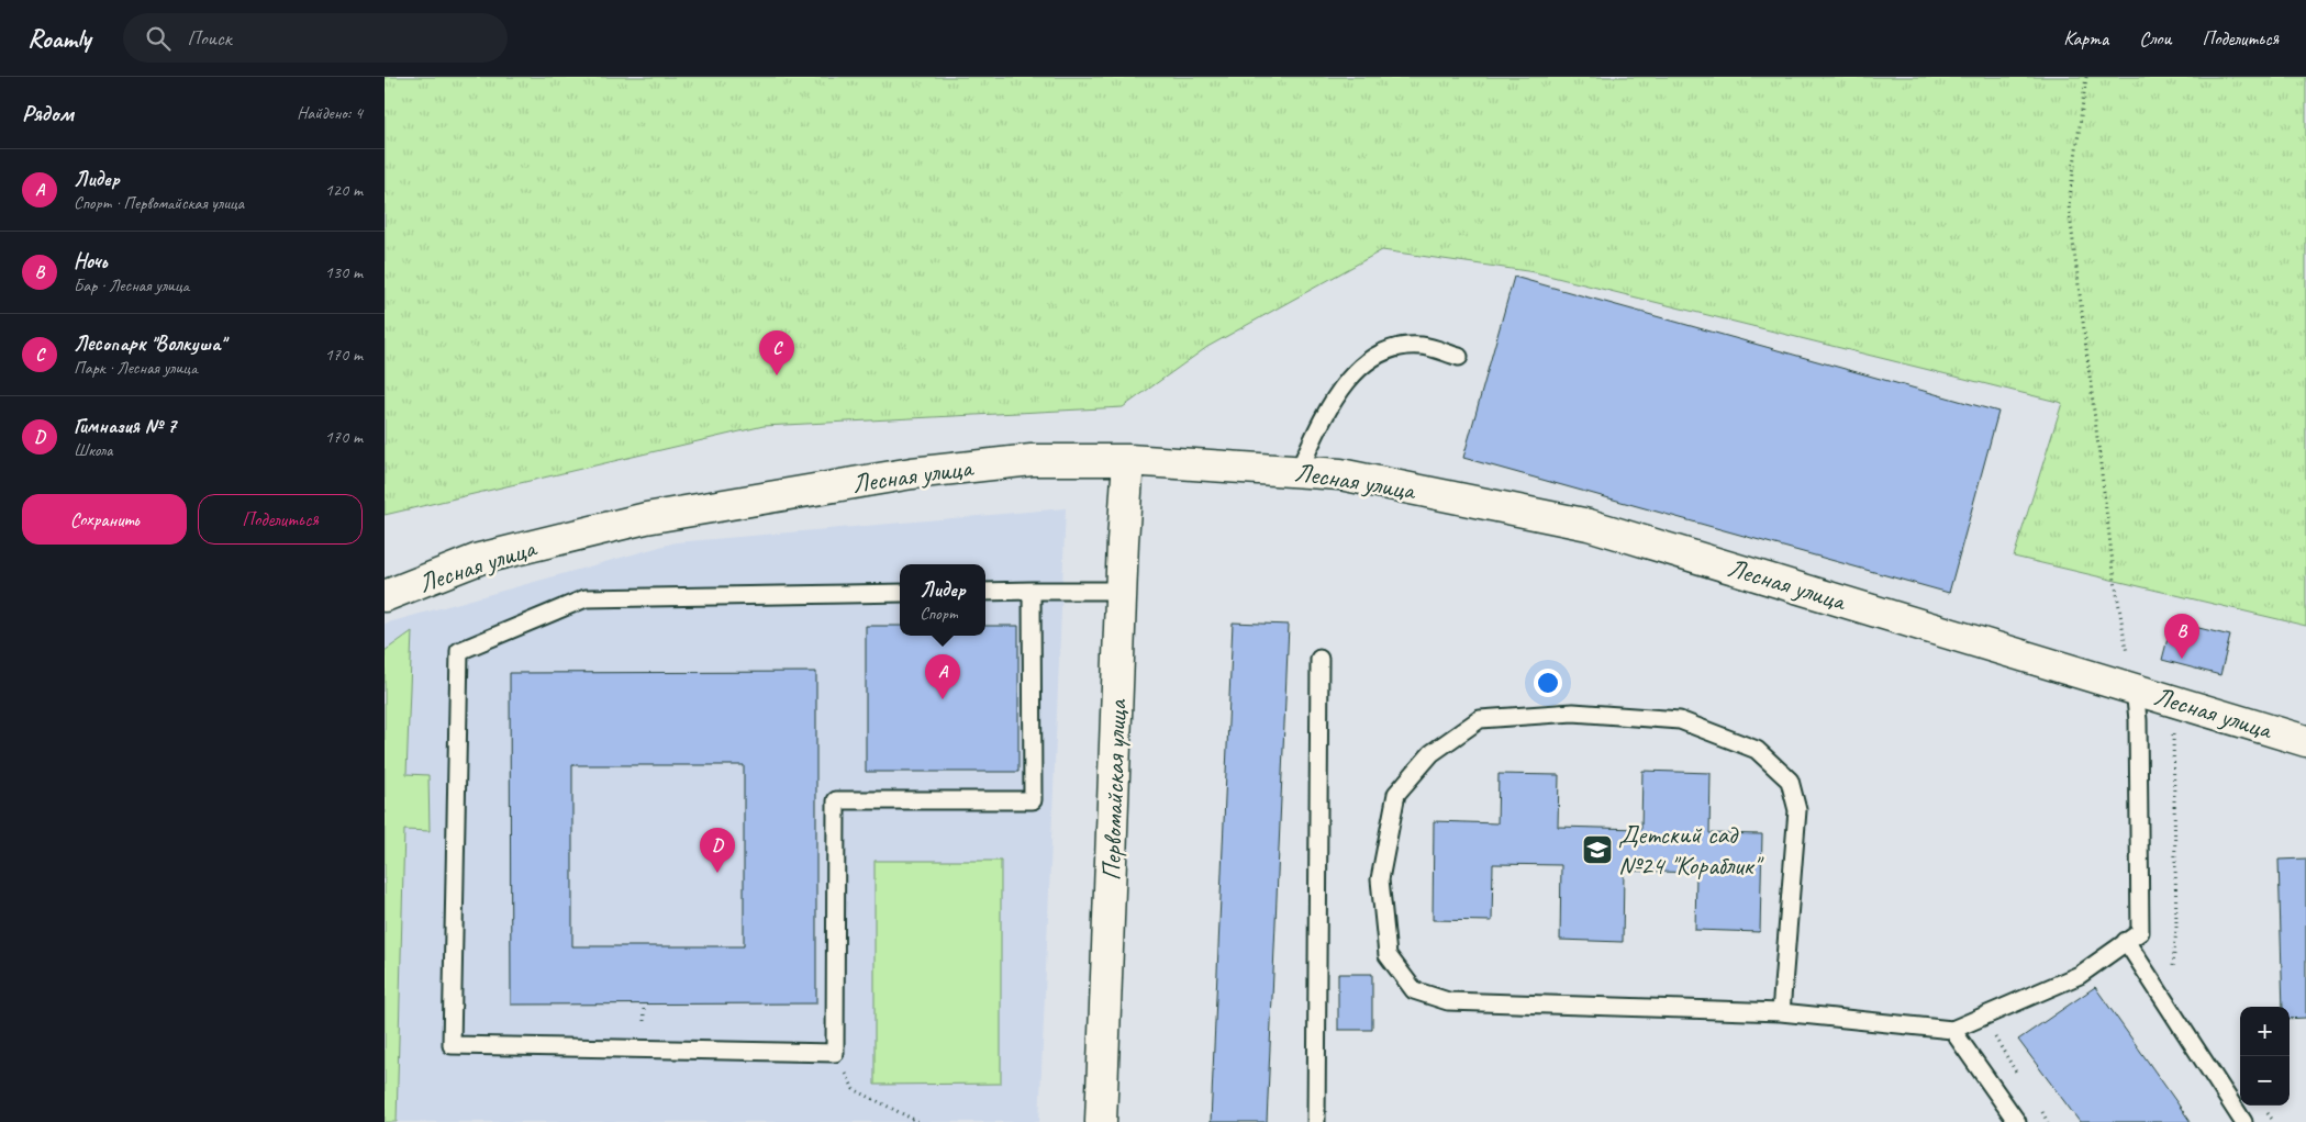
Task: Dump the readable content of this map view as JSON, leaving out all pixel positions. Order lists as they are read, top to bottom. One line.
{"streets":{"street":["Лесная улица","Первомайская улица"]},"crossings":[["Лесная улица","Первомайская улица"]],"places":{"school or university":["Детский сад №24 \"Кораблик\""]},"page":{"header":"Roamly","search":"Поиск","nav":["Карта","Слои","Поделиться"],"heading":["Рядом","Найдено: 4"],"list":[{"mark":"A","name":"Лидер","note":"Спорт · Первомайская улица","value":"120 m"},{"mark":"B","name":"Ночь","note":"Бар · Лесная улица","value":"130 m"},{"mark":"C","name":"Лесопарк \"Волкуша\"","note":"Парк · Лесная улица","value":"170 m"},{"mark":"D","name":"Гимназия № 7","note":"Школа","value":"170 m"}],"pins":["C","B","A","D"],"buttons":["Сохранить","Поделиться"],"popup":["Лидер","Спорт"],"map_buttons":["+","−"]}}
